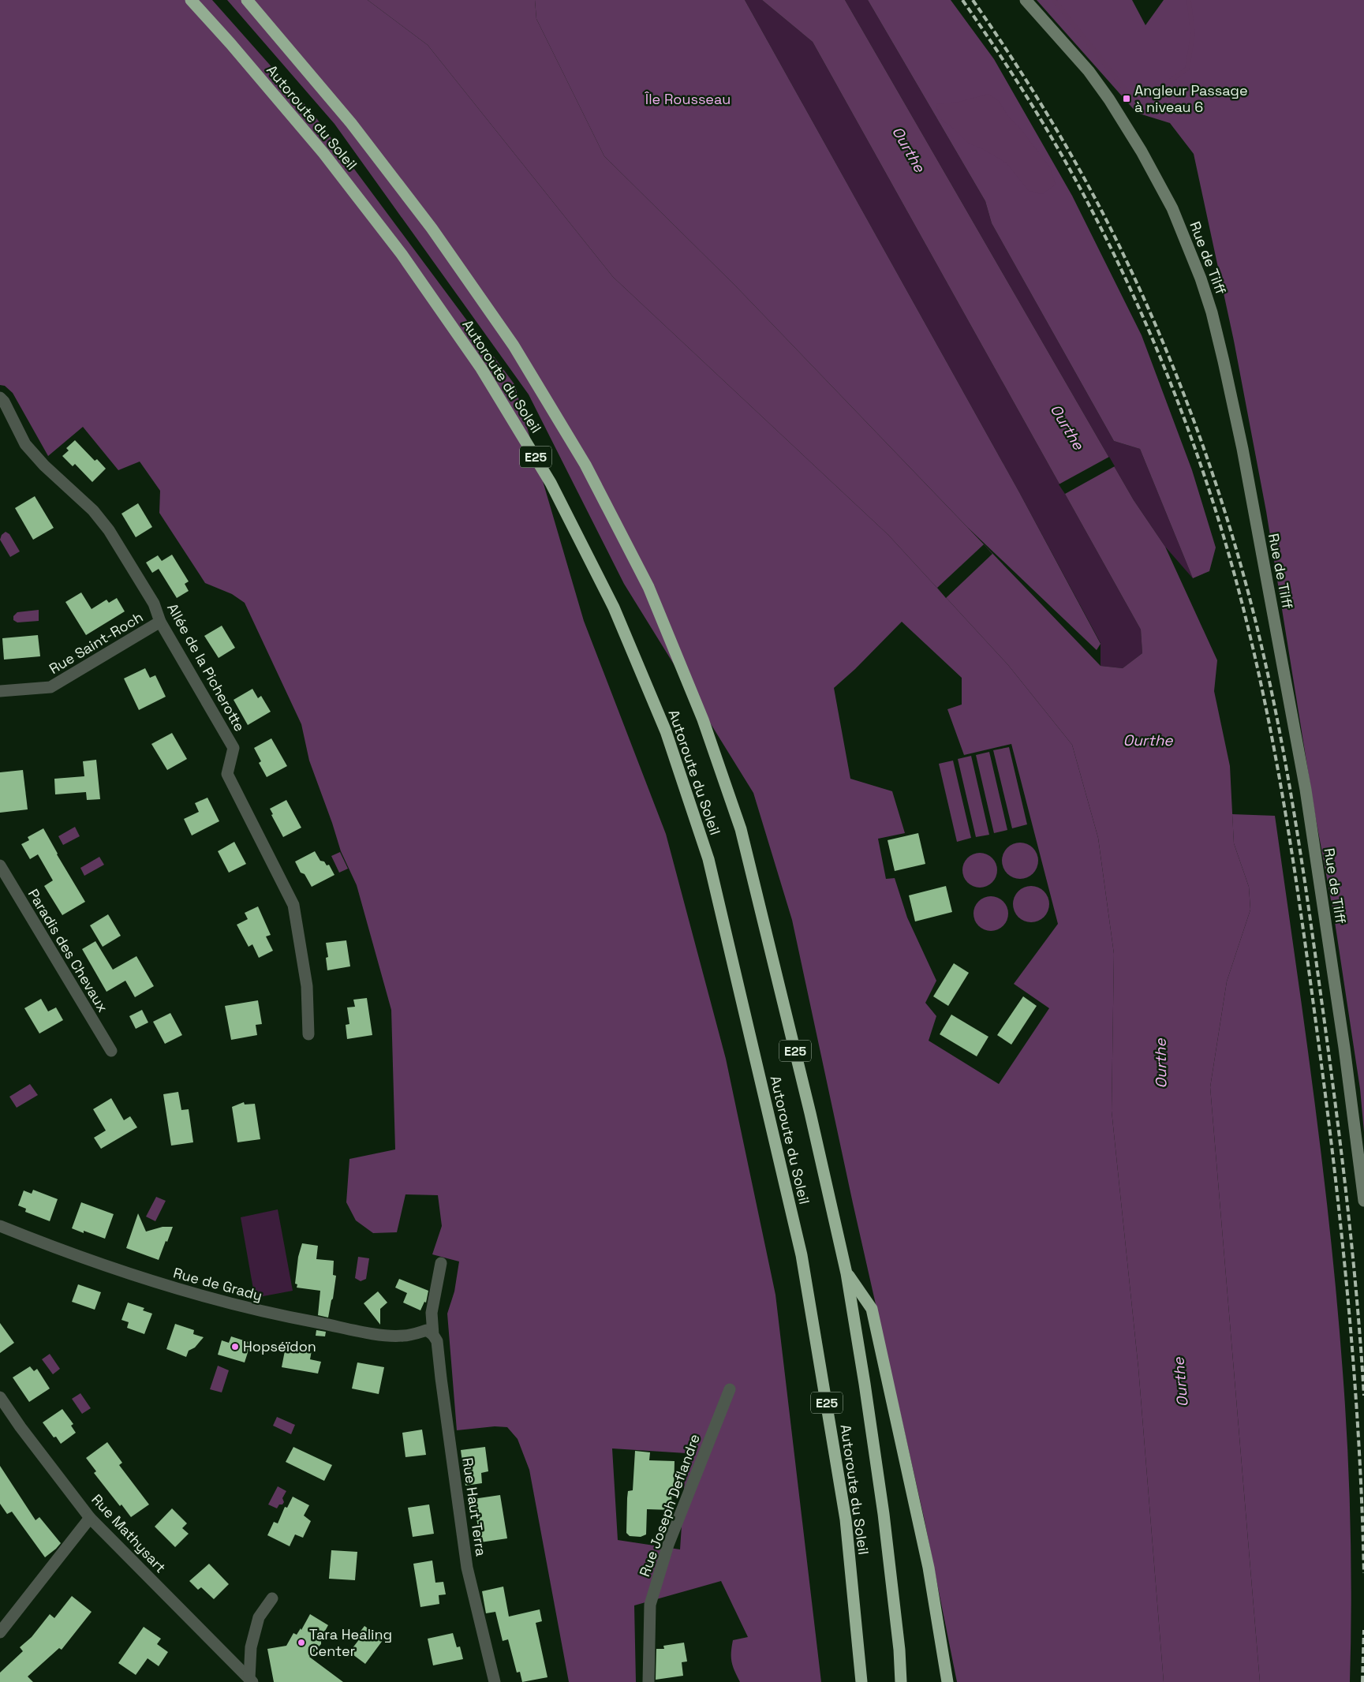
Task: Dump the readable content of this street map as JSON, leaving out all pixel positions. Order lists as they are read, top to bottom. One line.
{"streets":{"highway":["Autoroute du Soleil","E25"],"main road":["Rue de Tilff"],"street":["Rue Saint-Roch","Allée de la Picherotte","Paradis des Chevaux","Rue de Grady","Rue Joseph Deflandre","Rue Haut Terra","Rue Mathysart"]},"crossings":[["Rue Saint-Roch","Allée de la Picherotte"],["Rue de Grady","Rue Haut Terra"]],"water":["Ourthe"],"parks":["Île Rousseau"],"places":{"transit":["Angleur Passage à niveau 6"],"other":["Hopséïdon","Tara Healing Center"]}}
